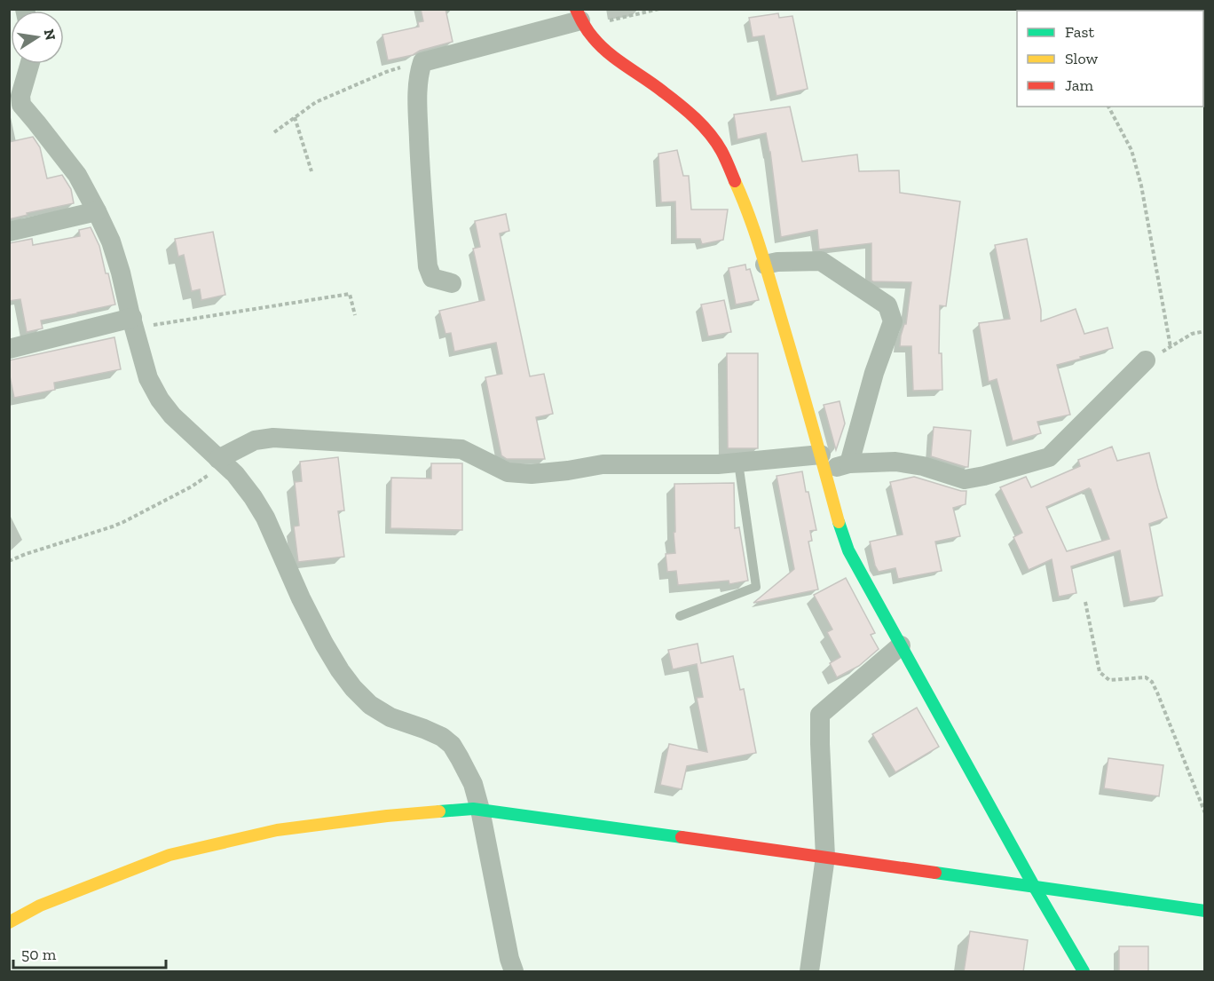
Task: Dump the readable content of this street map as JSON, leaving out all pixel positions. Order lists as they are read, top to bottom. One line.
{"legend":["Fast","Slow","Jam"],"scale_bar":"50 m","north":"right"}
